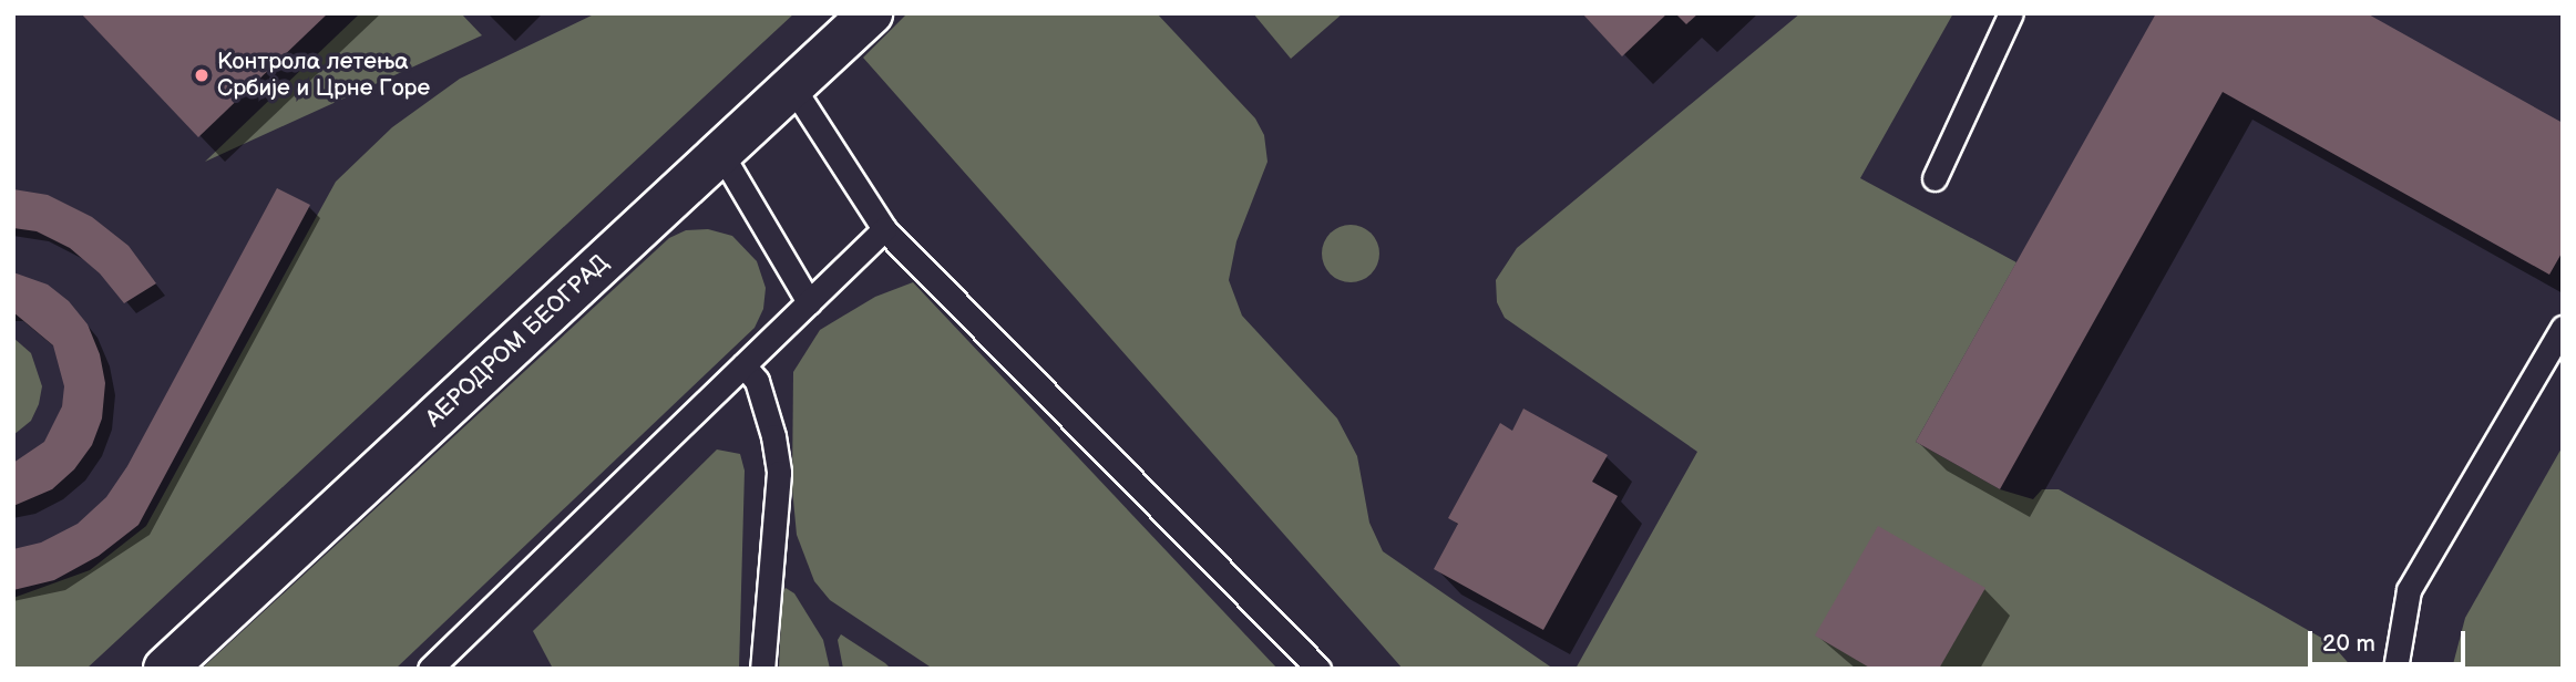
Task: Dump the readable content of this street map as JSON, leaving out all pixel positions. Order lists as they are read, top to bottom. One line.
{"streets":{"street":["АЕРОДРОМ БЕОГРАД"]},"places":["Контрола летења Србије и Црне Горе"],"scale_bar":"20 m"}
